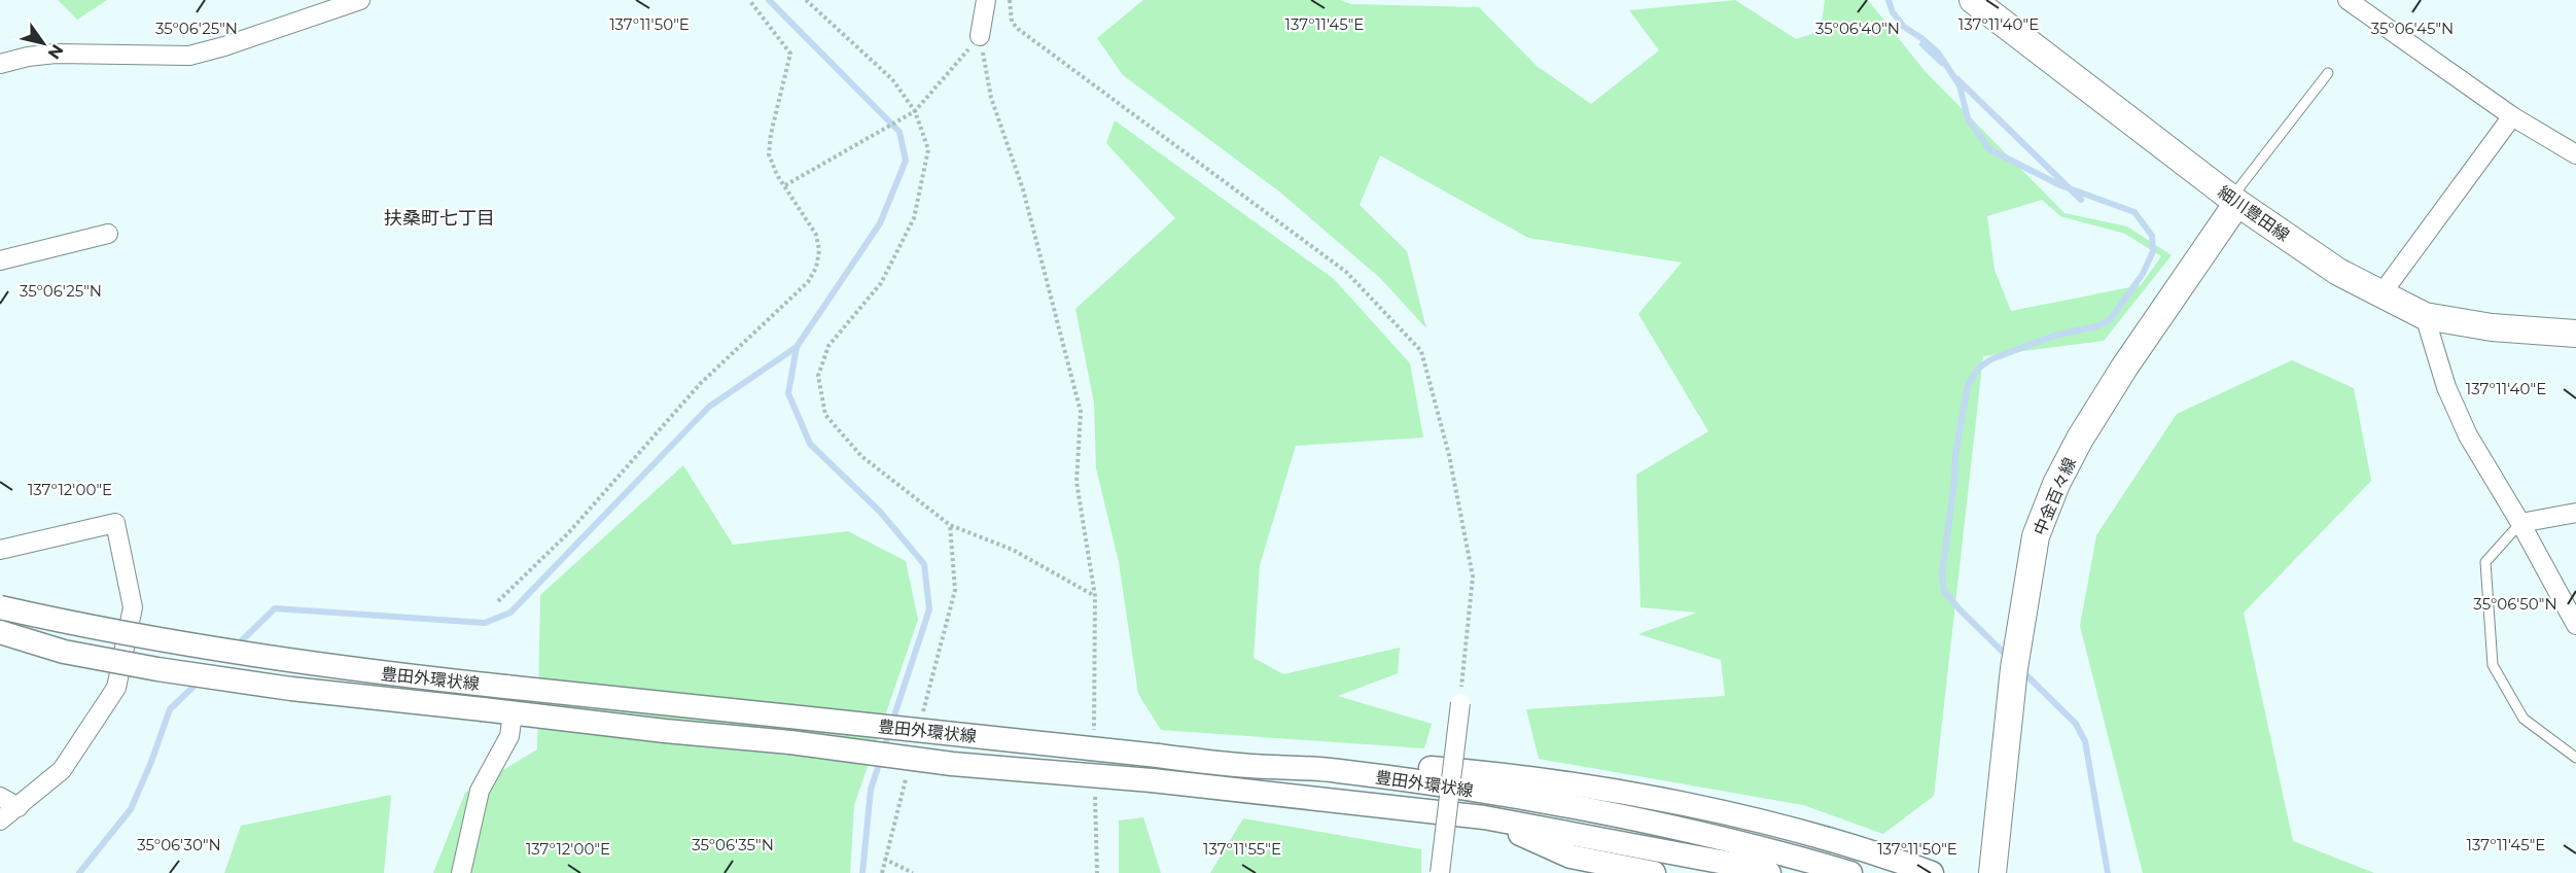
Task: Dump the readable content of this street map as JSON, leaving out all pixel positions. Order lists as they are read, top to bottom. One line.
{"streets":{"main road":["細川豊田線","中金百々線"],"street":["豊田外環状線"]},"crossings":[["細川豊田線","中金百々線"]],"districts":["扶桑町七丁目"],"north":"bottom right","coordinates":["137°11'50\"E","137°11'45\"E","137°11'40\"E","35°06'25\"N","35°06'40\"N","35°06'45\"N","137°12'00\"E","35°06'50\"N","35°06'30\"N","35°06'35\"N","137°11'55\"E"]}
